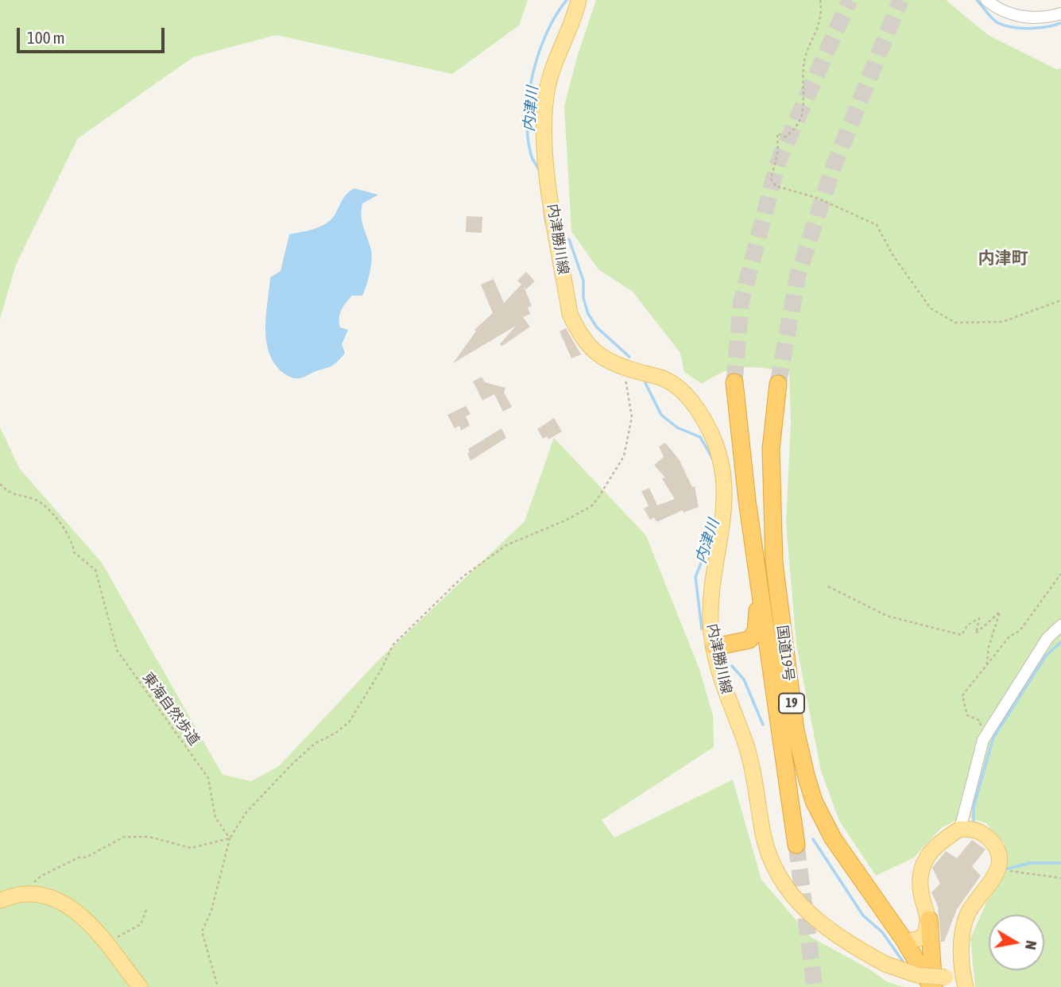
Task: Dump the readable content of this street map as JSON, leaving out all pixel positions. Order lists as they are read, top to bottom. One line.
{"streets":{"highway":["国道19号","19"],"main road":["内津勝川線"],"path":["東海自然歩道"]},"crossings":[["内津勝川線","国道19号"]],"districts":["内津町"],"water":["内津川"],"scale_bar":"100 m","north":"right"}
